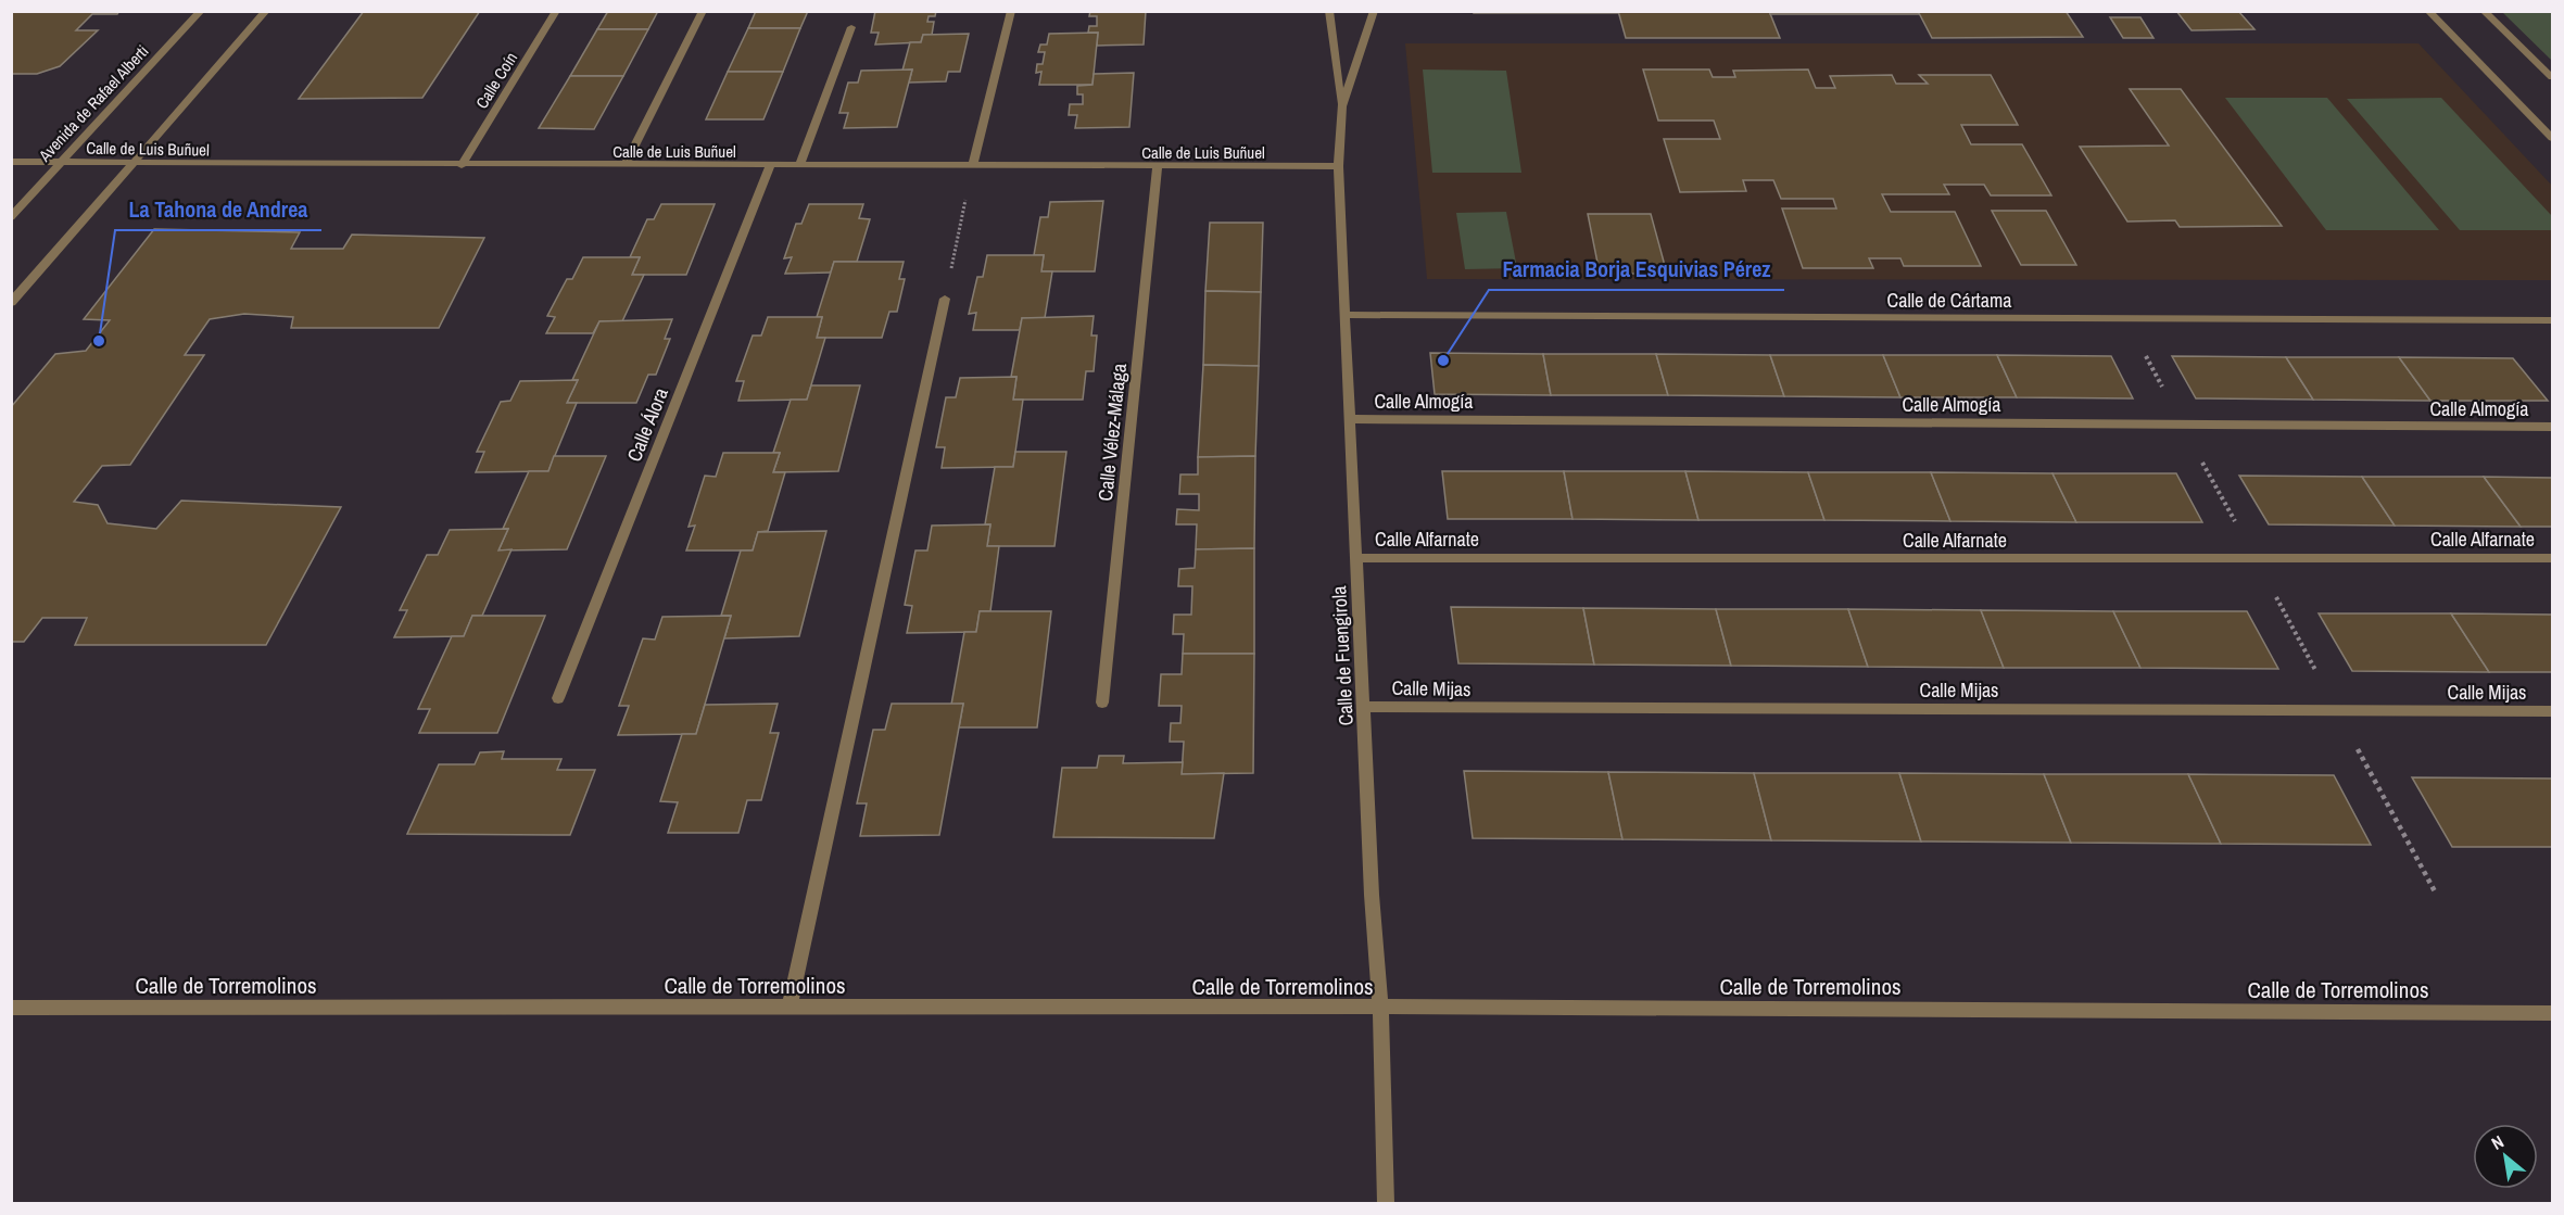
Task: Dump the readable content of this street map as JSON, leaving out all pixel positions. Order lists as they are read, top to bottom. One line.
{"streets":{"street":["Calle Coín","Avenida de Rafael Alberti","Calle de Luis Buñuel","Calle de Cártama","Calle Almogía","Calle Álora","Calle Vélez-Málaga","Calle Alfarnate","Calle de Fuengirola","Calle Mijas","Calle de Torremolinos"]},"crossings":[["Calle Coín","Calle de Luis Buñuel"],["Avenida de Rafael Alberti","Calle de Luis Buñuel"],["Calle de Luis Buñuel","Calle Álora"],["Calle de Luis Buñuel","Calle Vélez-Málaga"],["Calle de Luis Buñuel","Calle de Fuengirola"],["Calle de Cártama","Calle de Fuengirola"],["Calle Almogía","Calle de Fuengirola"],["Calle Alfarnate","Calle de Fuengirola"],["Calle de Fuengirola","Calle Mijas"],["Calle de Fuengirola","Calle de Torremolinos"]],"places":["La Tahona de Andrea","Farmacia Borja Esquivias Pérez"],"north":"top left"}
